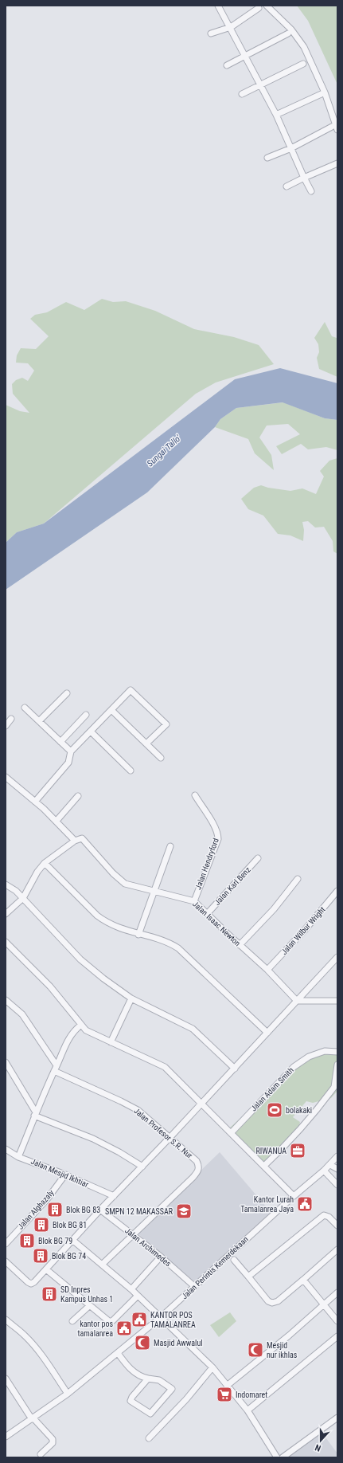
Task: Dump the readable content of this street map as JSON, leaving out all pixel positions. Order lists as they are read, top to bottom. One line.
{"streets":{"street":["Jalan Hendryford","Jalan Karl Benz","Jalan Isaac Newton","Jalan Wilbur Wright","Jalan Adam Smith","Jalan Profesor S.R. Nur","Jalan Mesjid Ikhtiar","Jalan Alghazaly","Jalan Archimedes","Jalan Perintis Kemerdekaan"]},"crossings":[["Jalan Hendryford","Jalan Isaac Newton"],["Jalan Karl Benz","Jalan Isaac Newton"],["Jalan Isaac Newton","Jalan Wilbur Wright"],["Jalan Profesor S.R. Nur","Jalan Archimedes"],["Jalan Mesjid Ikhtiar","Jalan Alghazaly"],["Jalan Archimedes","Jalan Perintis Kemerdekaan"]],"water":["Sungai Tallo'"],"places":{"sports":["bolakaki"],"office":["RIWANUA"],"public building":["Kantor Lurah Tamalanrea Jaya","KANTOR POS TAMALANREA","kantor pos tamalanrea"],"building":["Blok BG 83","Blok BG 81","Blok BG 79","Blok BG 74","SD Inpres Kampus Unhas 1"],"school or university":["SMPN 12 MAKASSAR"],"mosque":["Masjid Awwalul","Mesjid nur ikhlas"],"supermarket":["Indomaret"]},"north":"bottom"}
